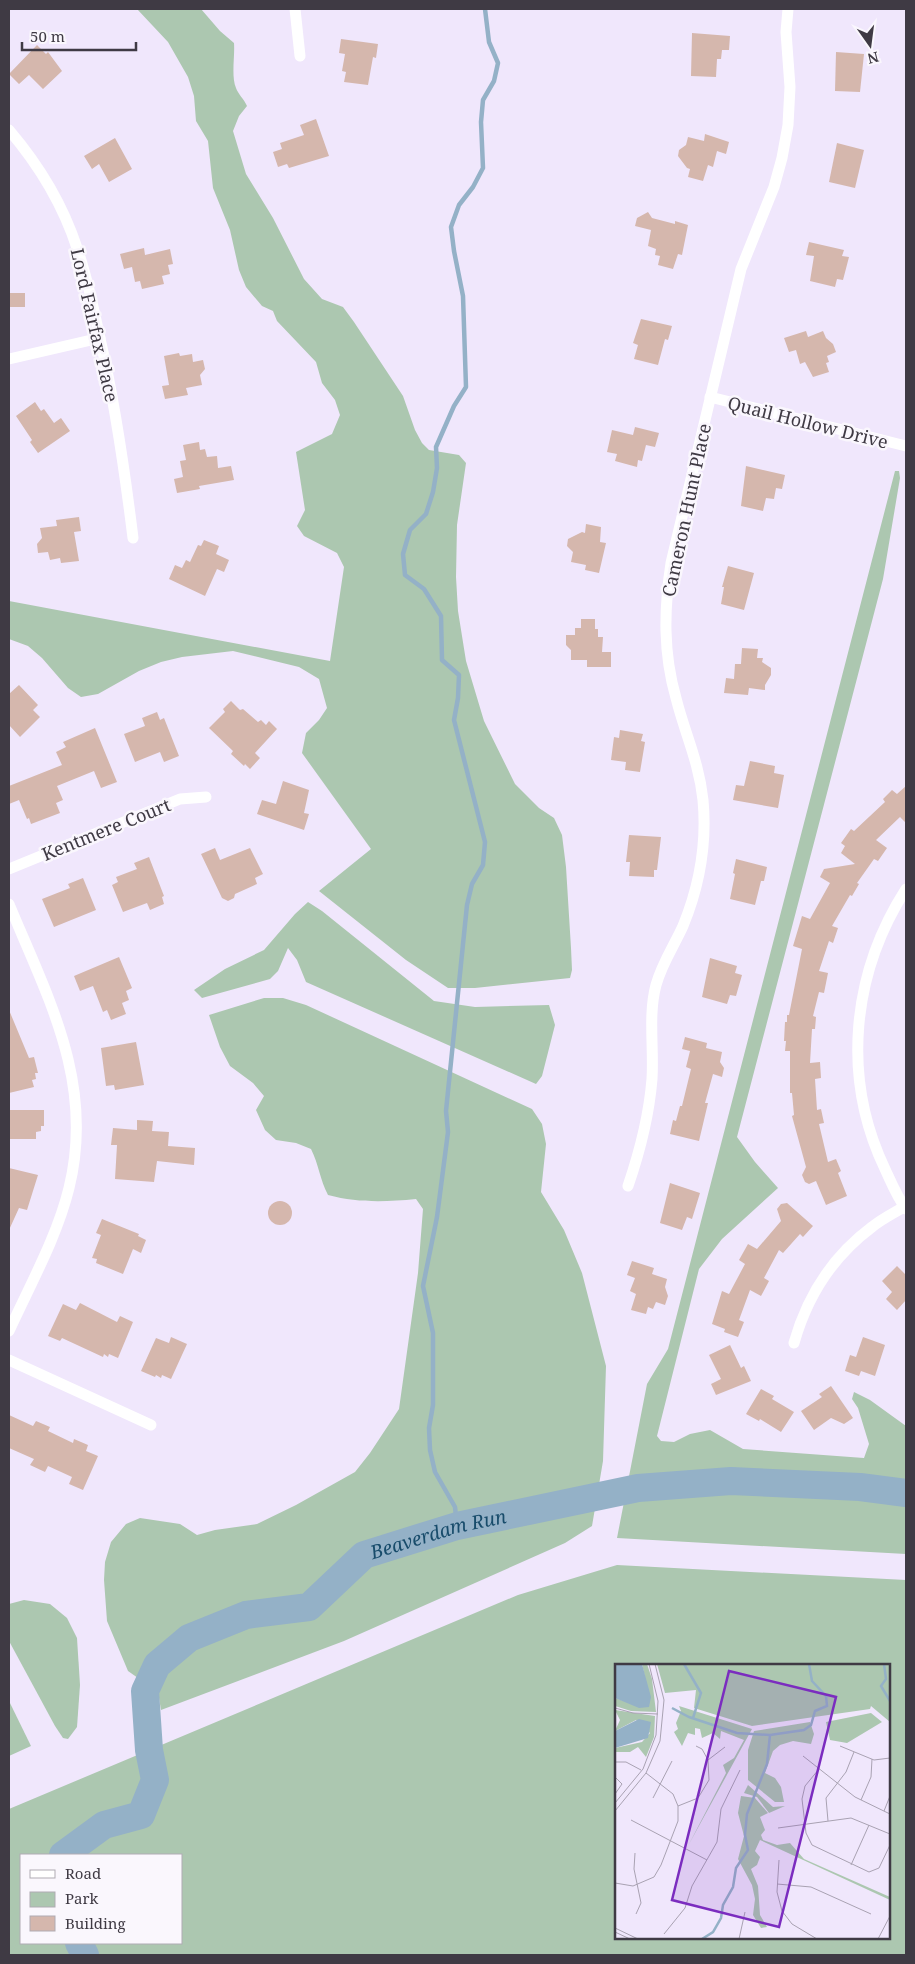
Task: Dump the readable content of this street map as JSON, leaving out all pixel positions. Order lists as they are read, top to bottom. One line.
{"streets":{"street":["Lord Fairfax Place","Quail Hollow Drive","Cameron Hunt Place","Kentmere Court"]},"crossings":[["Quail Hollow Drive","Cameron Hunt Place"]],"water":["Beaverdam Run"],"legend":["Road","Park","Building"],"scale_bar":"50 m","north":"bottom"}
